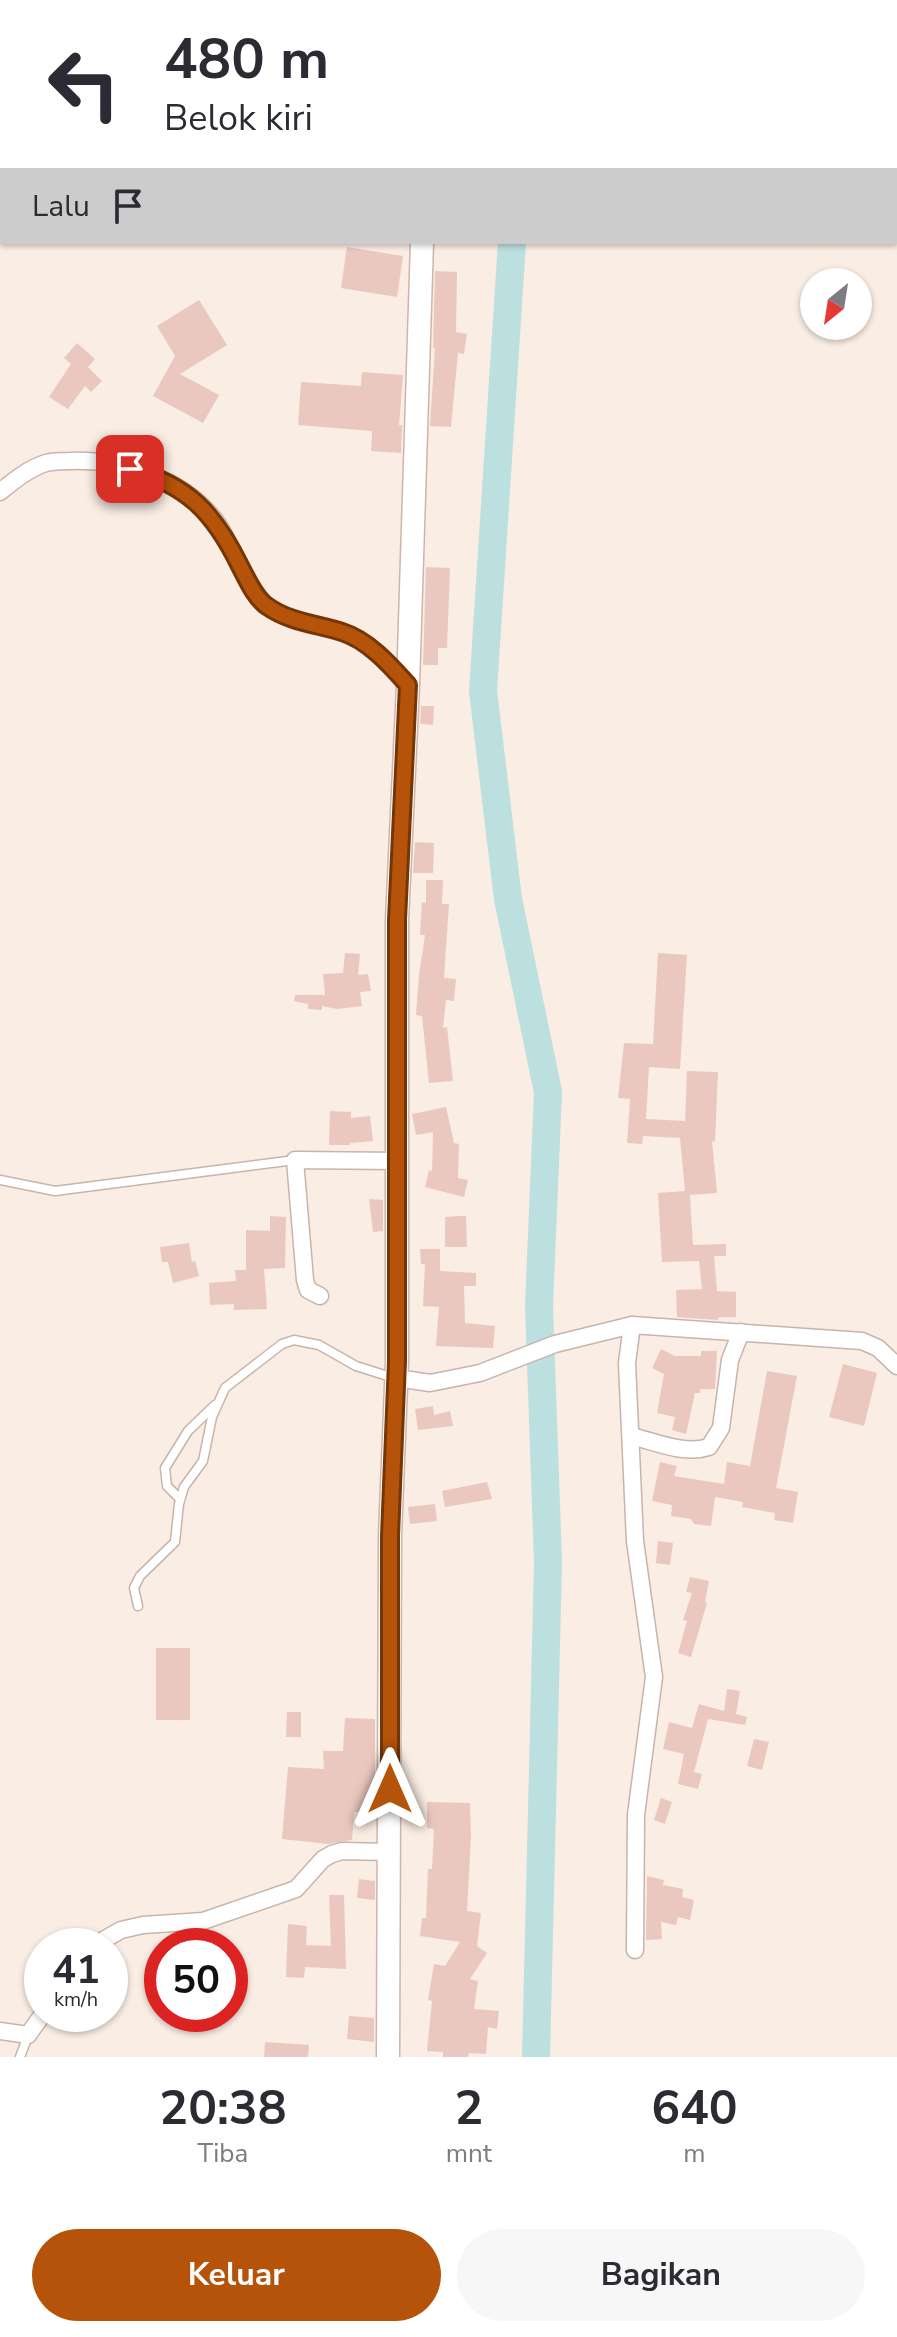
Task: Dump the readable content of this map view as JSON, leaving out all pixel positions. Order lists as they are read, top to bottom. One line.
{"north":"bottom left","page":{"turn":["480 m","Belok kiri"],"then":"Lalu","speed":"41 km/h","limit":"50","eta":["20:38","Tiba","2","mnt","640","m"],"buttons":["Keluar","Bagikan"]}}
